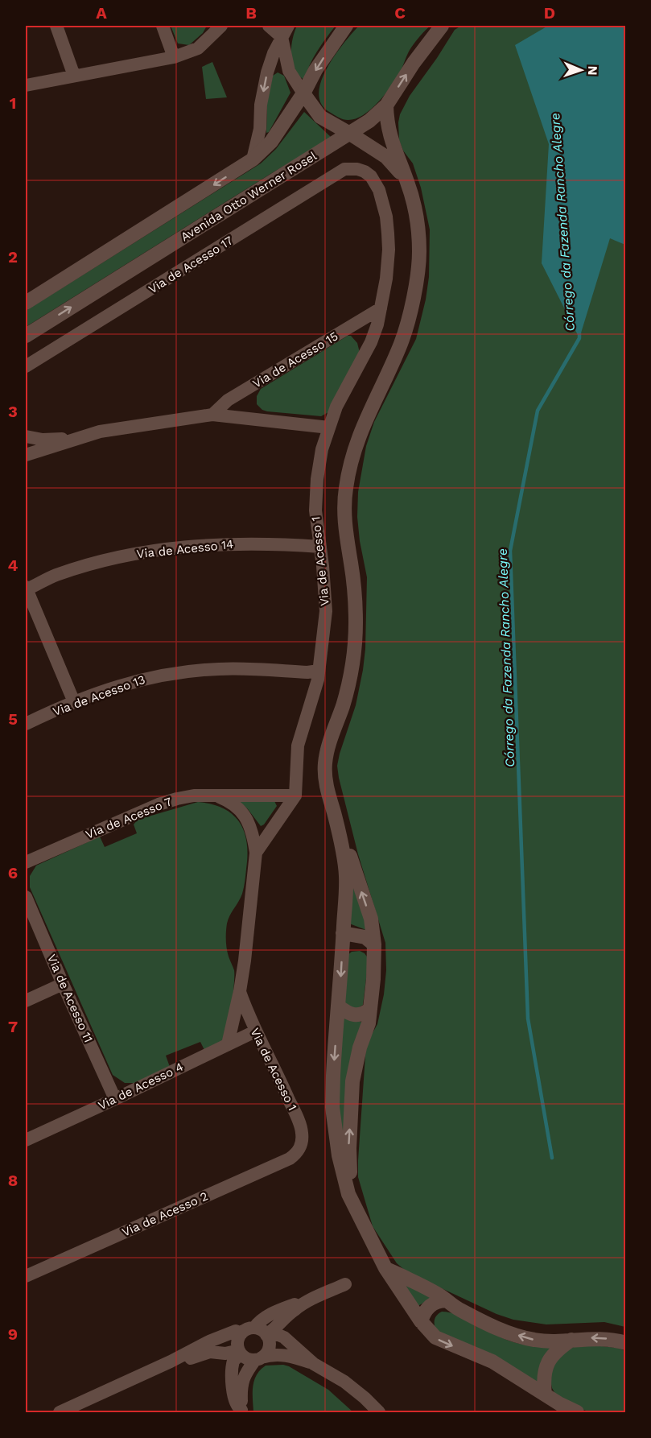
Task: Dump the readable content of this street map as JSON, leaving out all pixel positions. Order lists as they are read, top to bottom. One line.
{"streets":{"street":["Avenida Otto Werner Rosel","Via de Acesso 17","Via de Acesso 15","Via de Acesso 14","Via de Acesso 1","Via de Acesso 13","Via de Acesso 7","Via de Acesso 11","Via de Acesso 4","Via de Acesso 2"]},"crossings":[["Via de Acesso 17","Via de Acesso 1"],["Via de Acesso 15","Via de Acesso 1"],["Via de Acesso 14","Via de Acesso 1"],["Via de Acesso 1","Via de Acesso 13"],["Via de Acesso 1","Via de Acesso 7"],["Via de Acesso 1","Via de Acesso 4"],["Via de Acesso 1","Via de Acesso 2"],["Via de Acesso 11","Via de Acesso 4"]],"water":["Córrego da Fazenda Rancho Alegre"],"north":"right","grid":{"columns":["A","B","C","D"],"rows":["1","2","3","4","5","6","7","8","9"]}}
